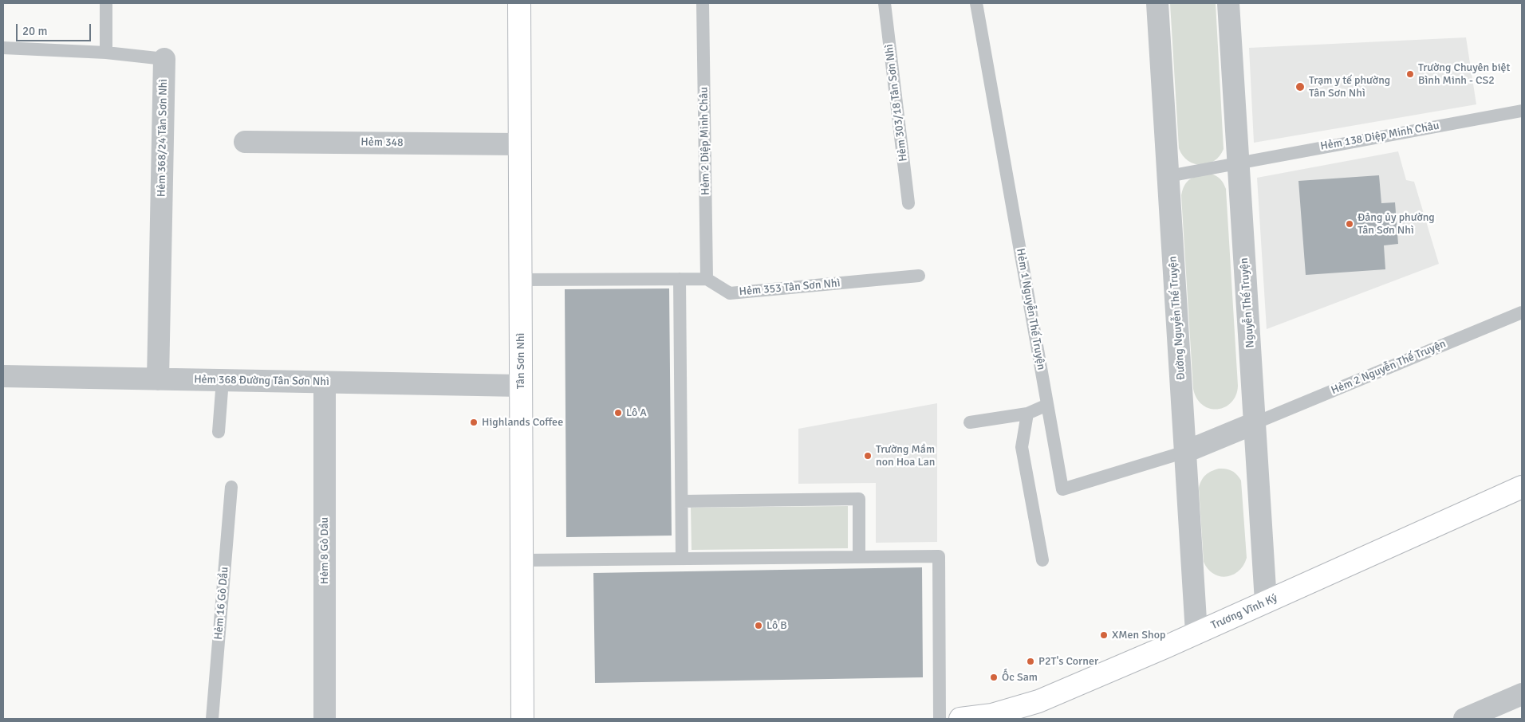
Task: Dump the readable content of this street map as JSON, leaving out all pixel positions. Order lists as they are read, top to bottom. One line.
{"streets":{"street":["Hẻm 368/24 Tân Sơn Nhì","Hẻm 348","Nguyễn Thế Truyện","Đường Nguyễn Thế Truyện","Tân Sơn Nhì","Hẻm 368 Đường Tân Sơn Nhì","Hẻm 8 Gò Dầu","Trương Vĩnh Ký"],"lane":["Hẻm 303/18 Tân Sơn Nhì","Hẻm 138 Diệp Minh Châu","Hẻm 2 Diệp Minh Châu","Hẻm 353 Tân Sơn Nhì","Hẻm 1 Nguyễn Thế Truyện","Hẻm 2 Nguyễn Thế Truyện","Hẻm 16 Gò Dầu"]},"crossings":[["Hẻm 138 Diệp Minh Châu","Nguyễn Thế Truyện"],["Hẻm 138 Diệp Minh Châu","Đường Nguyễn Thế Truyện"],["Hẻm 368/24 Tân Sơn Nhì","Hẻm 368 Đường Tân Sơn Nhì"],["Hẻm 2 Diệp Minh Châu","Hẻm 353 Tân Sơn Nhì"],["Hẻm 348","Tân Sơn Nhì"],["Nguyễn Thế Truyện","Hẻm 2 Nguyễn Thế Truyện"],["Nguyễn Thế Truyện","Trương Vĩnh Ký"],["Hẻm 1 Nguyễn Thế Truyện","Đường Nguyễn Thế Truyện"],["Đường Nguyễn Thế Truyện","Trương Vĩnh Ký"],["Tân Sơn Nhì","Hẻm 368 Đường Tân Sơn Nhì"],["Hẻm 368 Đường Tân Sơn Nhì","Hẻm 8 Gò Dầu"]],"places":["Trường Chuyên biệt Bình Minh - CS2","Trạm y tế phường Tân Sơn Nhì","Đảng ủy phường Tân Sơn Nhì","Lô A","Highlands Coffee","Trường Mầm non Hoa Lan","Lô B","XMen Shop","P2T's Corner","Ốc Sam"],"scale_bar":"20 m"}
